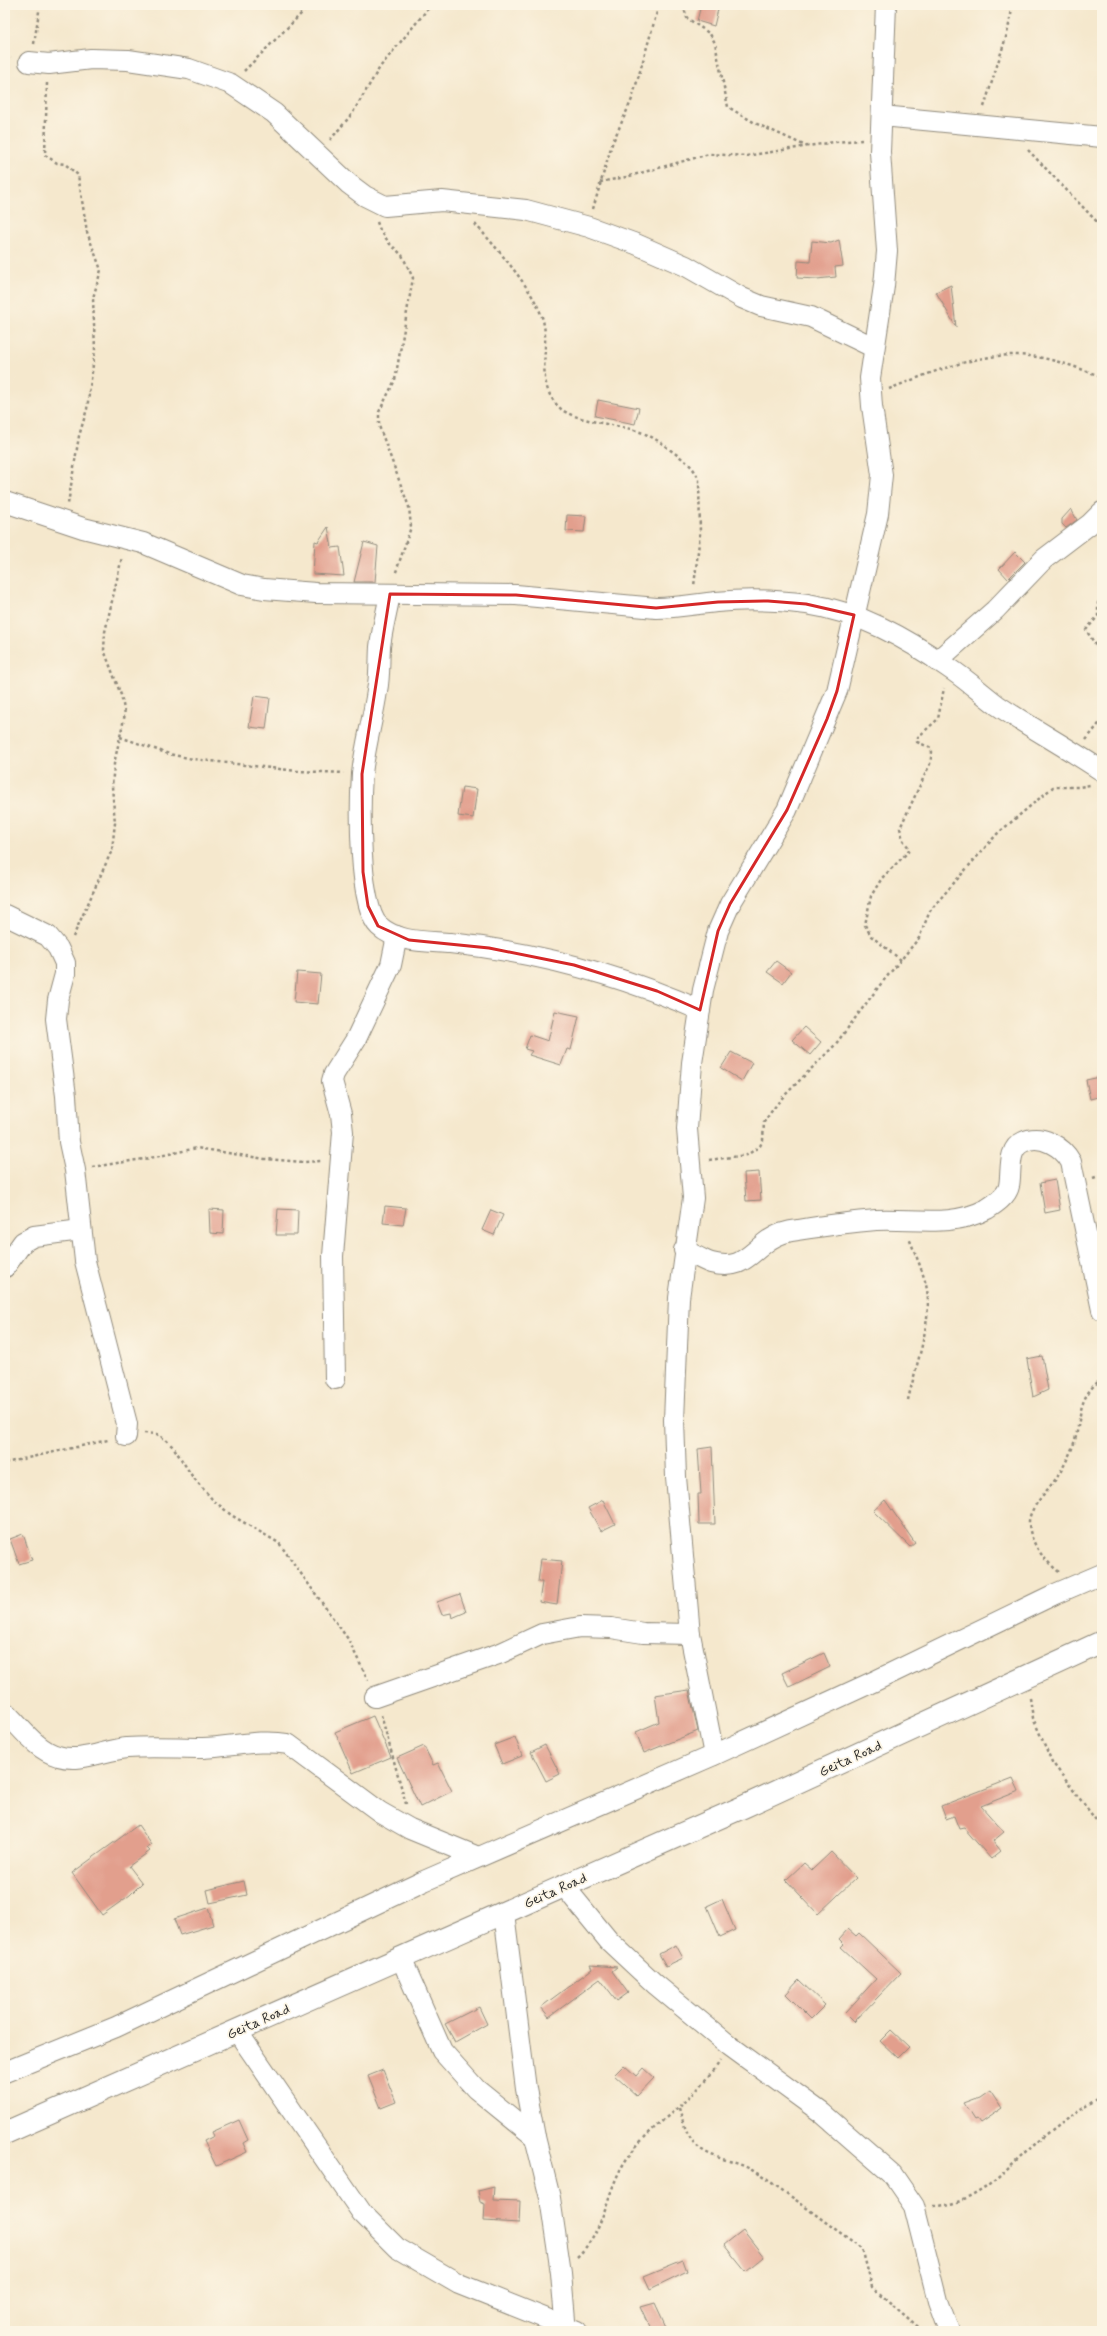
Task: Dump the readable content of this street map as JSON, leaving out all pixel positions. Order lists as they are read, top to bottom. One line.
{"streets":{"highway":["Geita Road"]}}
